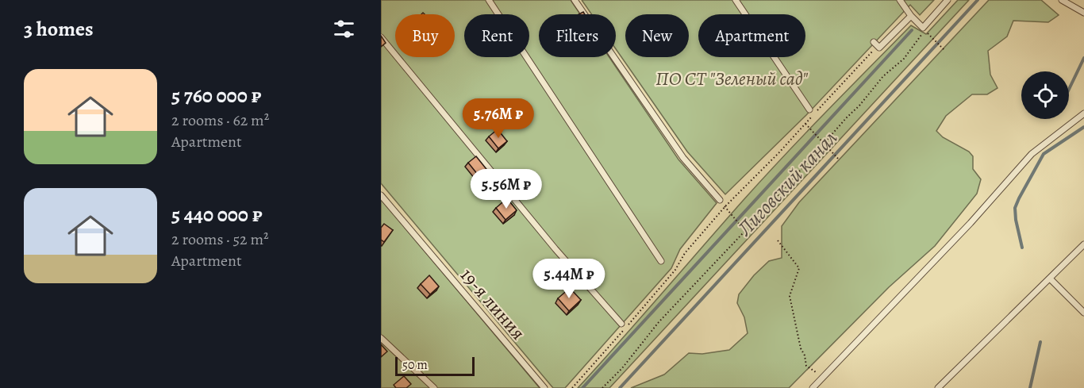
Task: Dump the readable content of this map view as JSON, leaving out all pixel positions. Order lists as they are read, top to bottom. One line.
{"streets":{"lane":["19-я линия"]},"water":["Лиговский канал"],"parks":["ПО СТ \"Зеленый сад\""],"scale_bar":"50 m","page":{"heading":"3 homes","chip":["Buy","Rent","Filters","New","Apartment"],"list":[{"name":"5 760 000 ₽","note":"2 rooms · 62 m² · Apartment"},{"name":"5 440 000 ₽","note":"2 rooms · 52 m² · Apartment"}],"price":["5.76M ₽","5.56M ₽","5.44M ₽"],"scale":"50 m"}}
